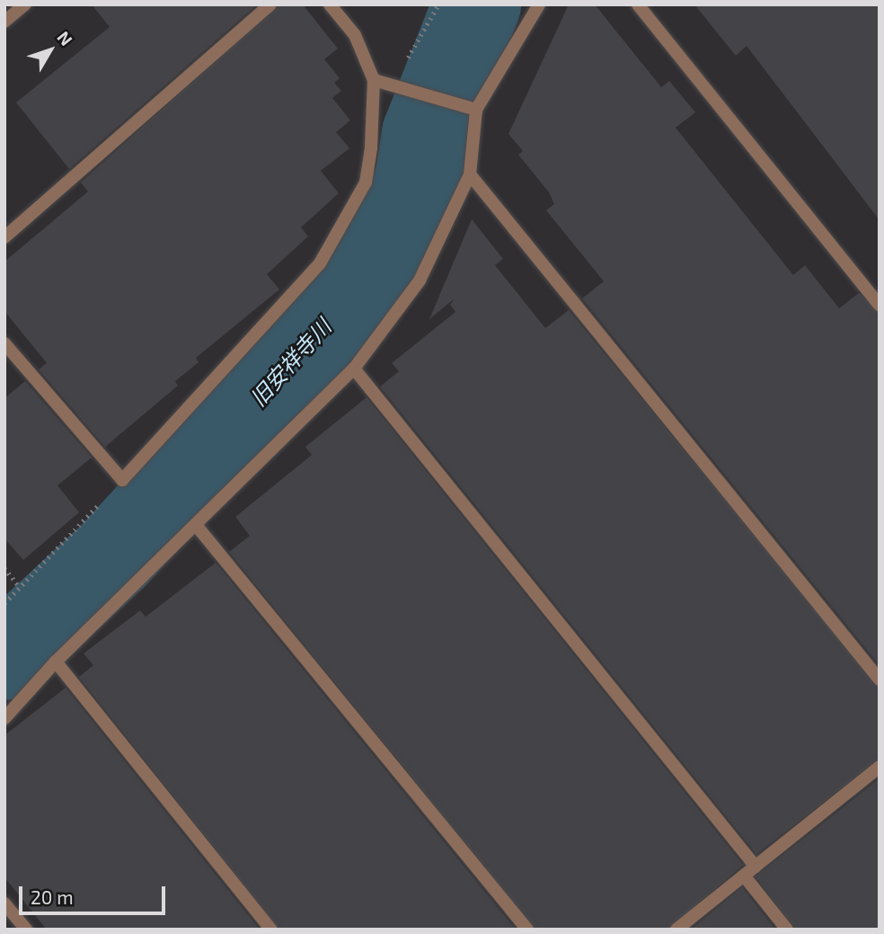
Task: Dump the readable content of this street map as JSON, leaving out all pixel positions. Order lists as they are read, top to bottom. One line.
{"water":["旧安祥寺川"],"scale_bar":"20 m","north":"top right"}
